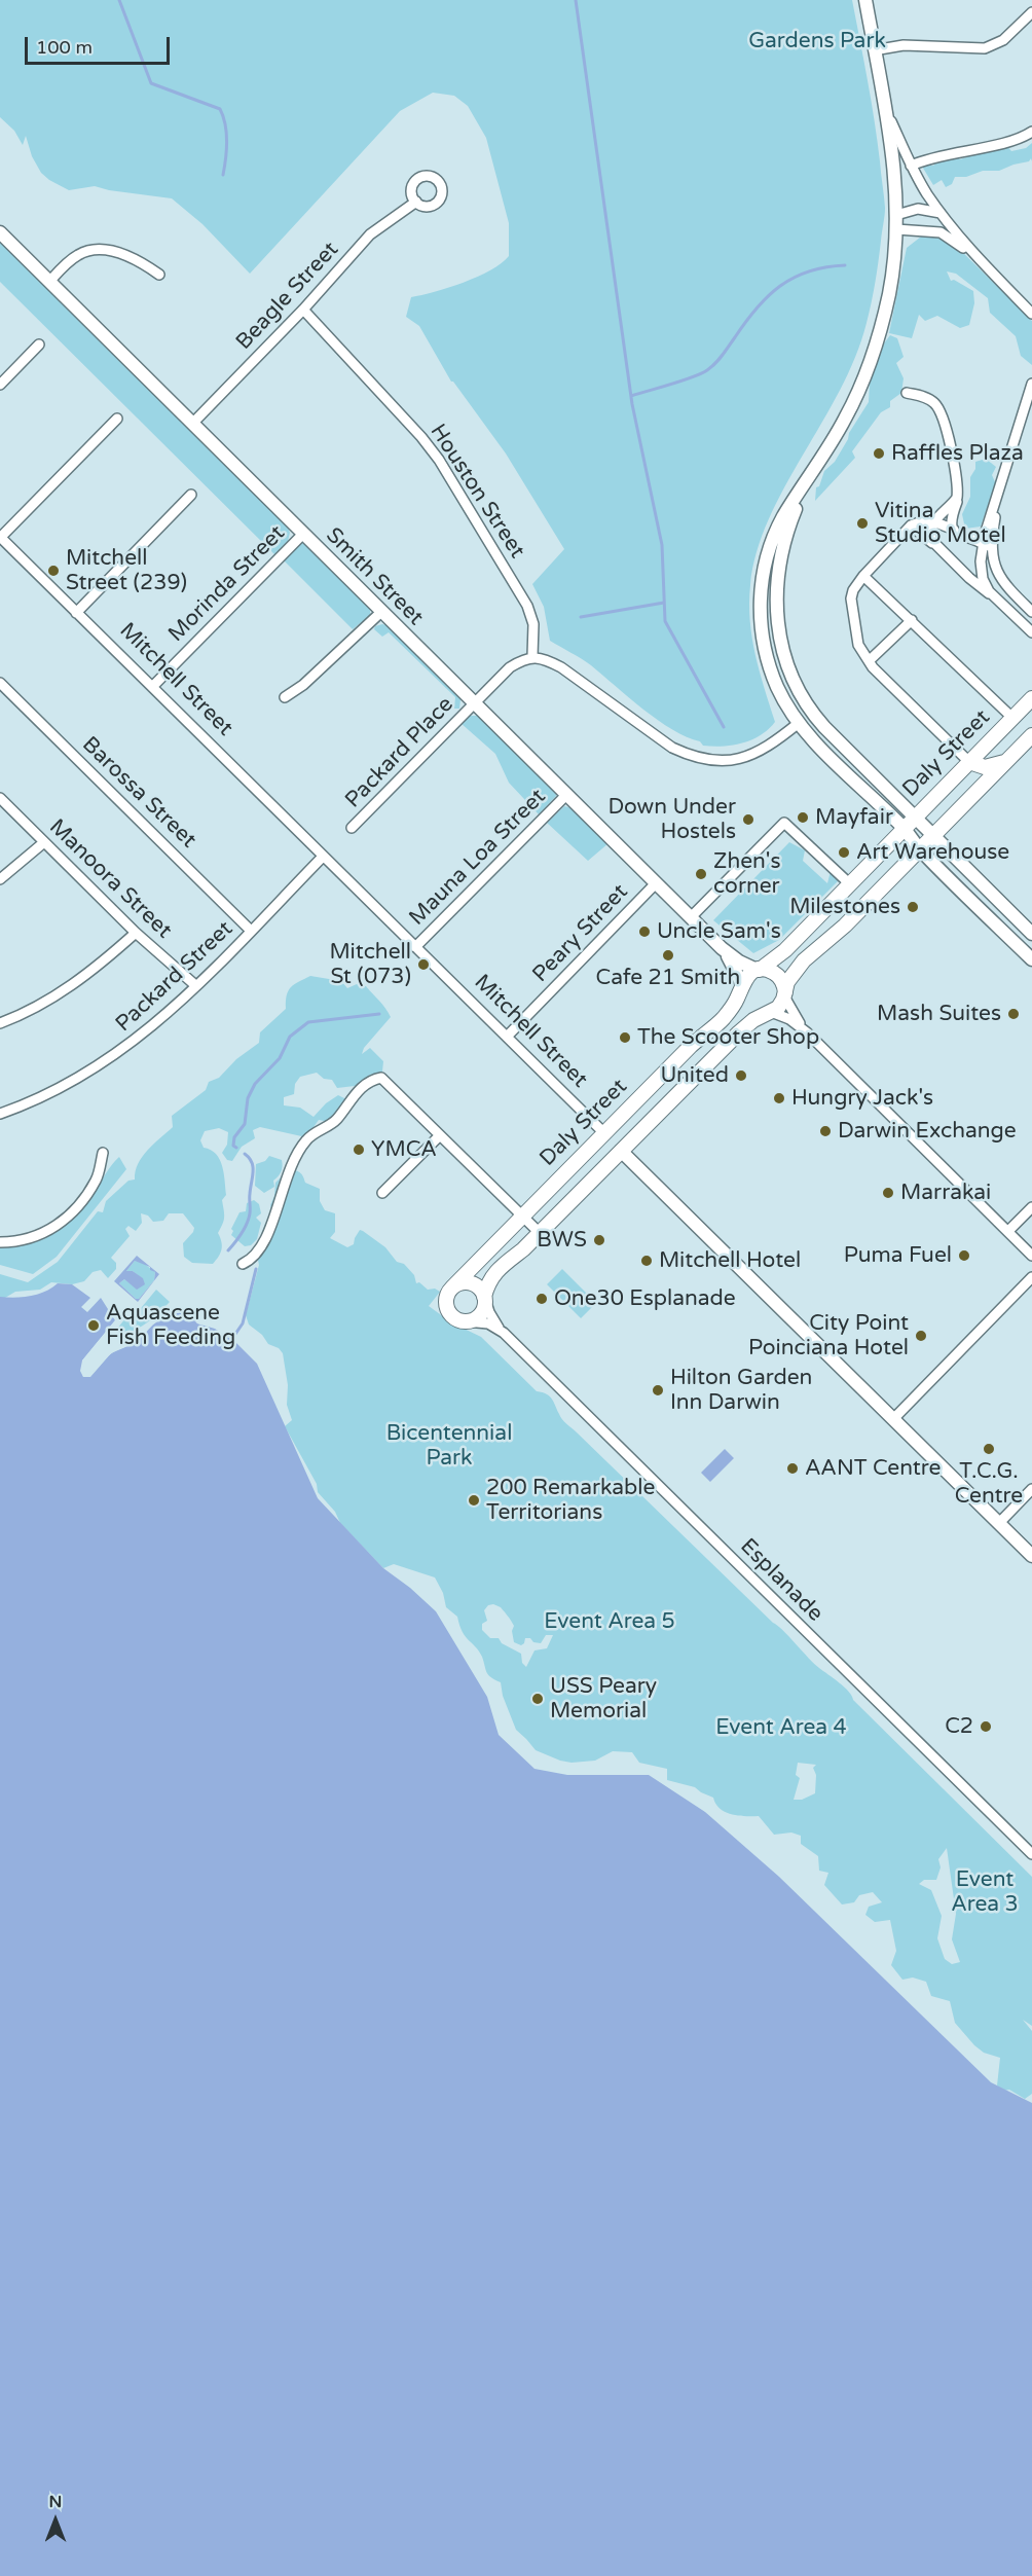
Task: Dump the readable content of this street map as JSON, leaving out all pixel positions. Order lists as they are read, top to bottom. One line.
{"streets":{"main road":["Mitchell Street","Daly Street"],"street":["Beagle Street","Houston Street","Smith Street","Morinda Street","Packard Place","Barossa Street","Mauna Loa Street","Manoora Street","Peary Street","Packard Street","Esplanade"]},"crossings":[["Beagle Street","Houston Street"],["Beagle Street","Smith Street"],["Houston Street","Packard Place"],["Smith Street","Morinda Street"],["Smith Street","Packard Place"],["Smith Street","Daly Street"],["Smith Street","Mauna Loa Street"],["Smith Street","Peary Street"],["Morinda Street","Mitchell Street"],["Mitchell Street","Daly Street"],["Mitchell Street","Mauna Loa Street"],["Mitchell Street","Peary Street"],["Mitchell Street","Packard Street"],["Daly Street","Esplanade"],["Barossa Street","Packard Street"],["Manoora Street","Packard Street"]],"parks":["Gardens Park","Bicentennial Park","Event Area 5","Event Area 4","Event Area 3"],"places":["Raffles Plaza","Vitina Studio Motel","Mitchell Street (239)","Mayfair","Down Under Hostels","Art Warehouse","Zhen's corner","Milestones","Uncle Sam's","Cafe 21 Smith","Mitchell St (073)","Mash Suites","The Scooter Shop","United","Hungry Jack's","Darwin Exchange","YMCA","Marrakai","BWS","Puma Fuel","Mitchell Hotel","One30 Esplanade","Aquascene Fish Feeding","City Point Poinciana Hotel","Hilton Garden Inn Darwin","T.C.G. Centre","AANT Centre","200 Remarkable Territorians","USS Peary Memorial","C2"],"scale_bar":"100 m","north":"top"}
